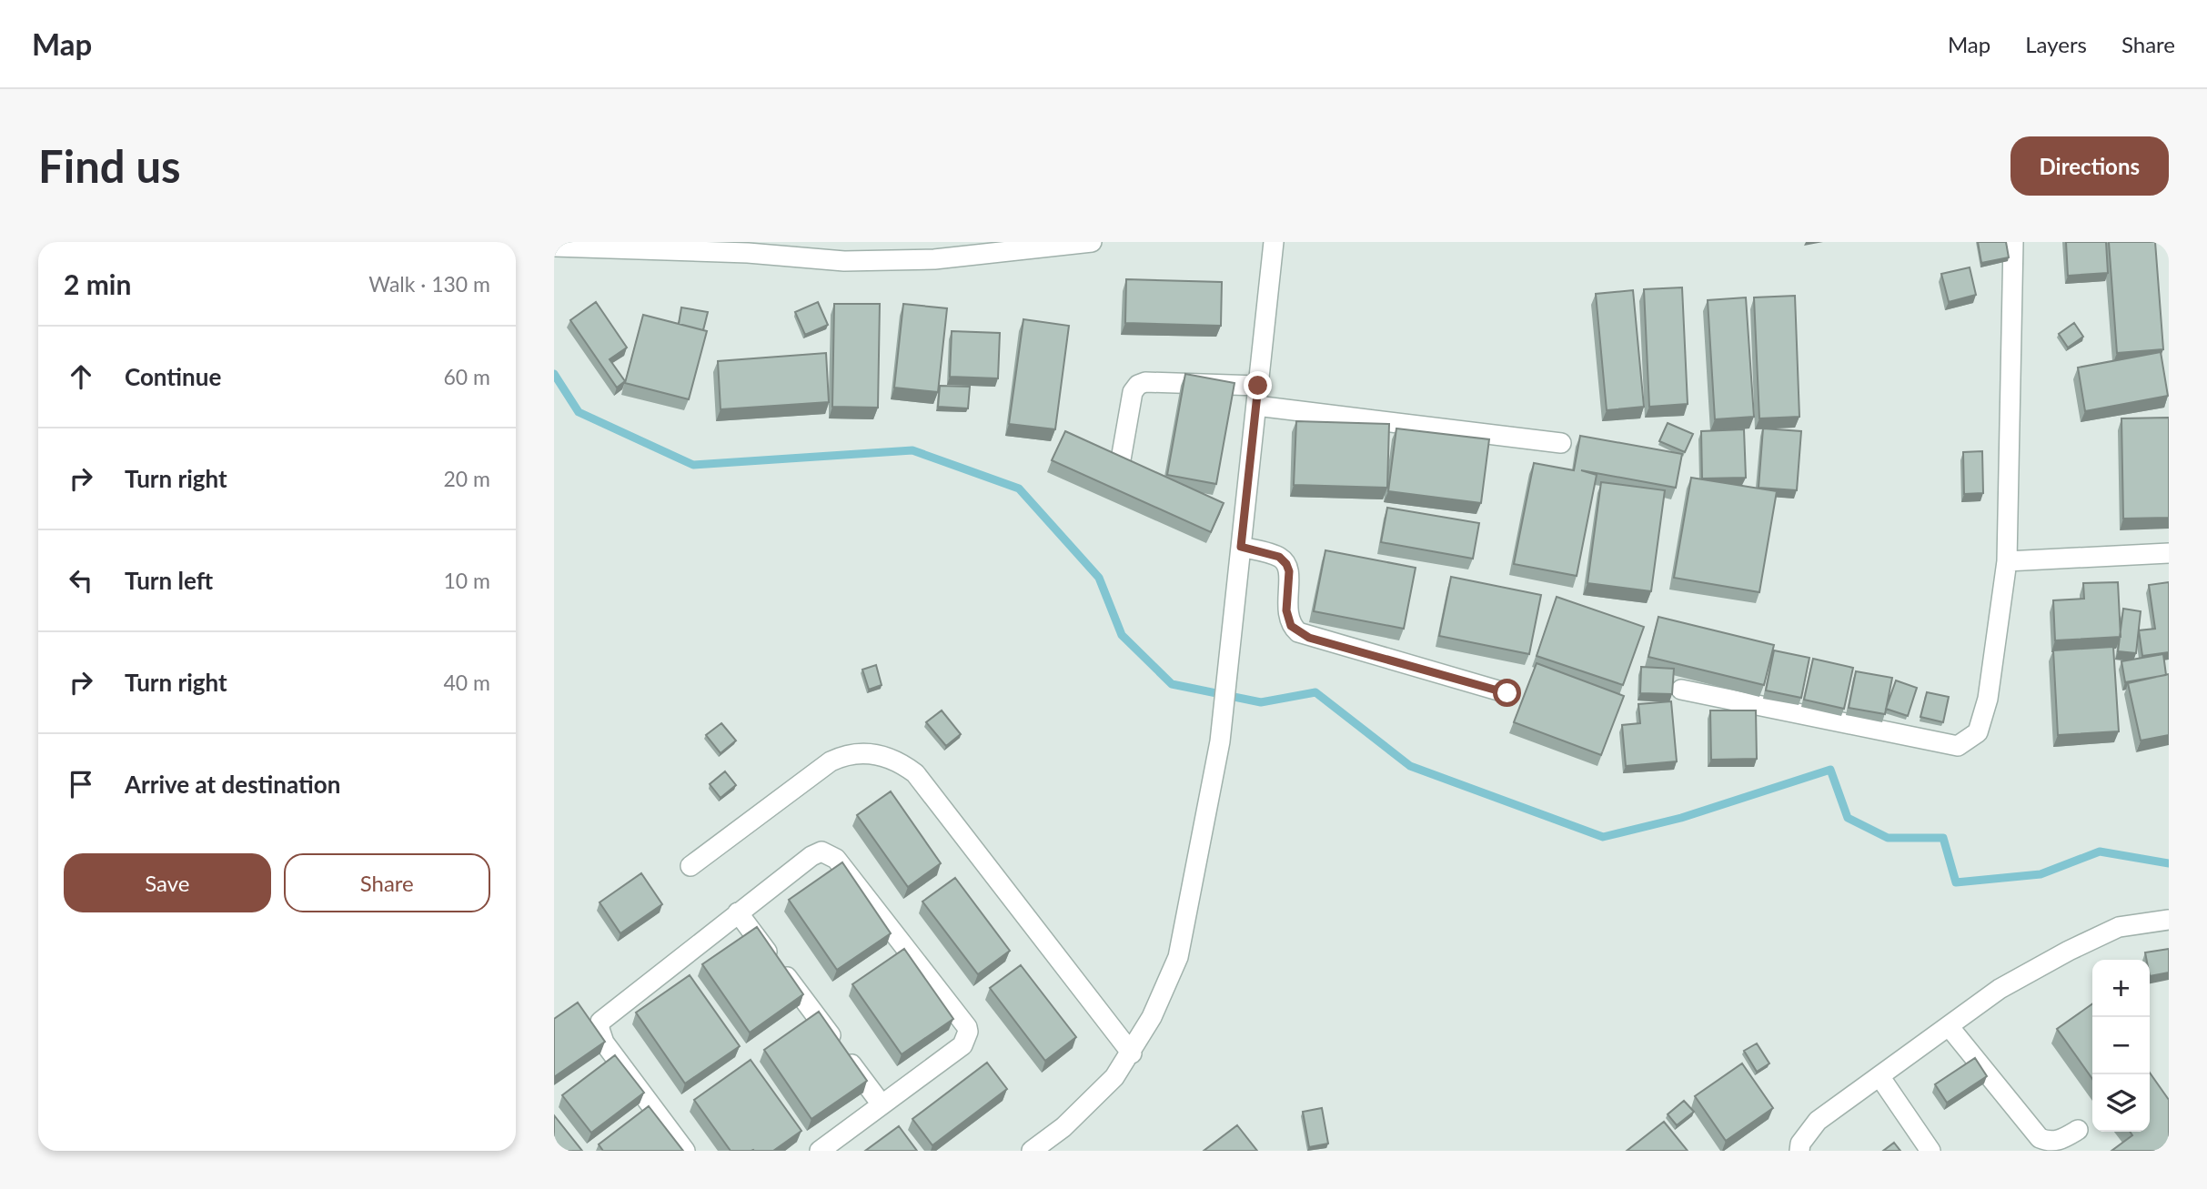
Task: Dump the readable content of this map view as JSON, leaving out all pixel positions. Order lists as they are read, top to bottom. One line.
{"page":{"header":"Map","nav":["Map","Layers","Share"],"buttons":["Directions",["Save","Share"]],"title":"Find us","heading":["2 min","Walk · 130 m"],"list":[["Continue","60 m"],["Turn right","20 m"],["Turn left","10 m"],["Turn right","40 m"],"Arrive at destination"],"map_buttons":["+","−"]}}
